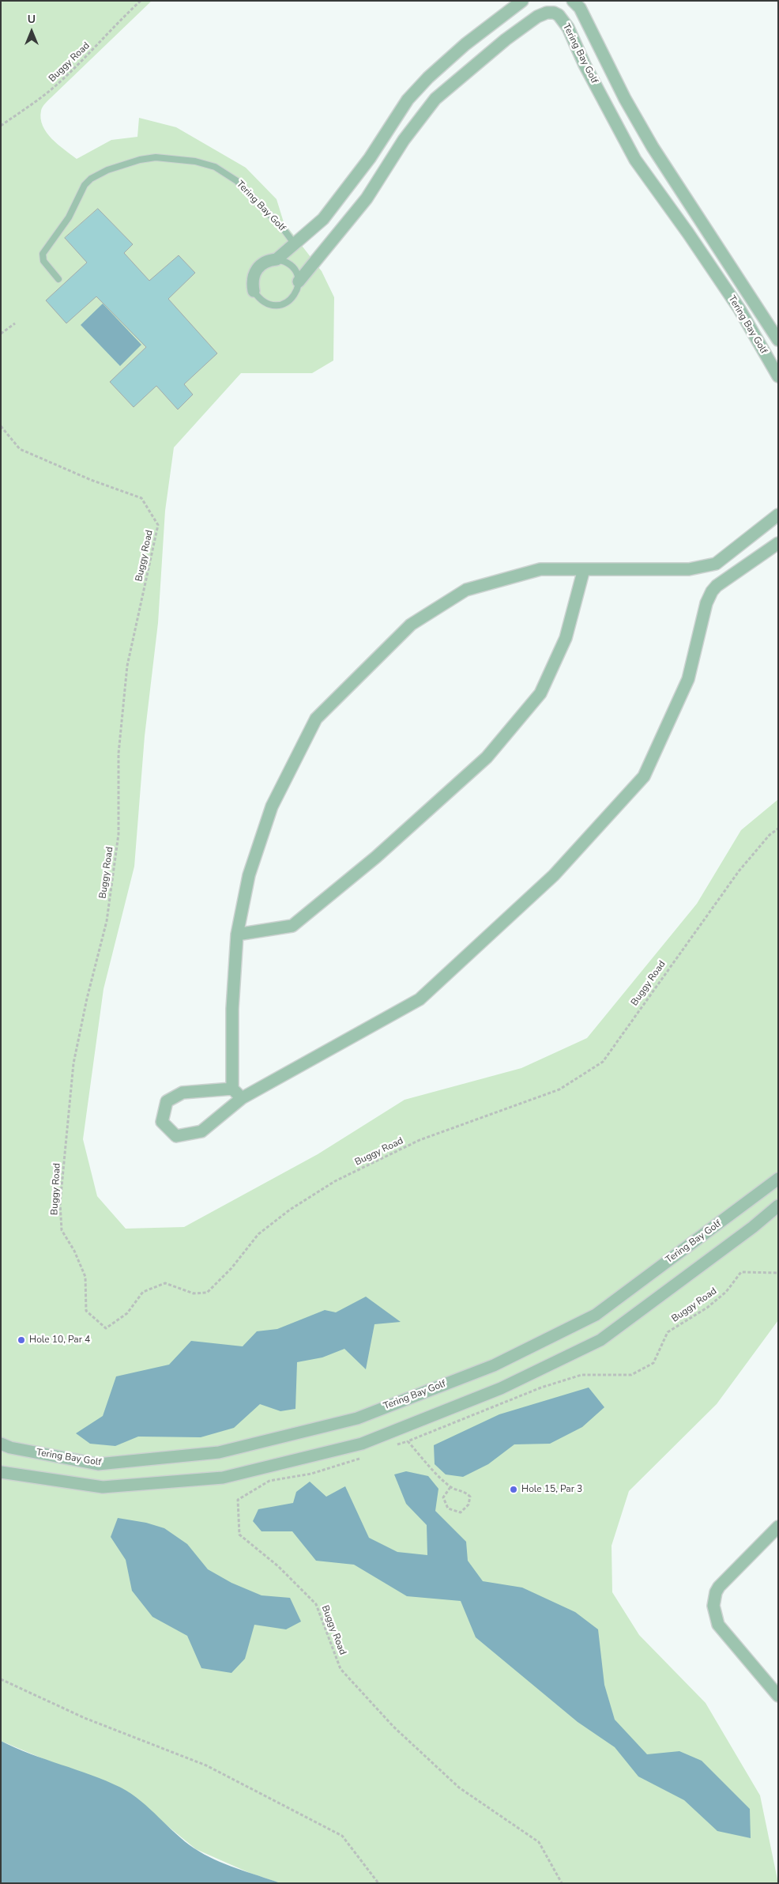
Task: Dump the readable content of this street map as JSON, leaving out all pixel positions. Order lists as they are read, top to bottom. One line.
{"streets":{"street":["Tering Bay Golf"],"path":["Buggy Road"]},"places":["Hole 10, Par 4","Hole 15, Par 3"],"north":"top"}
